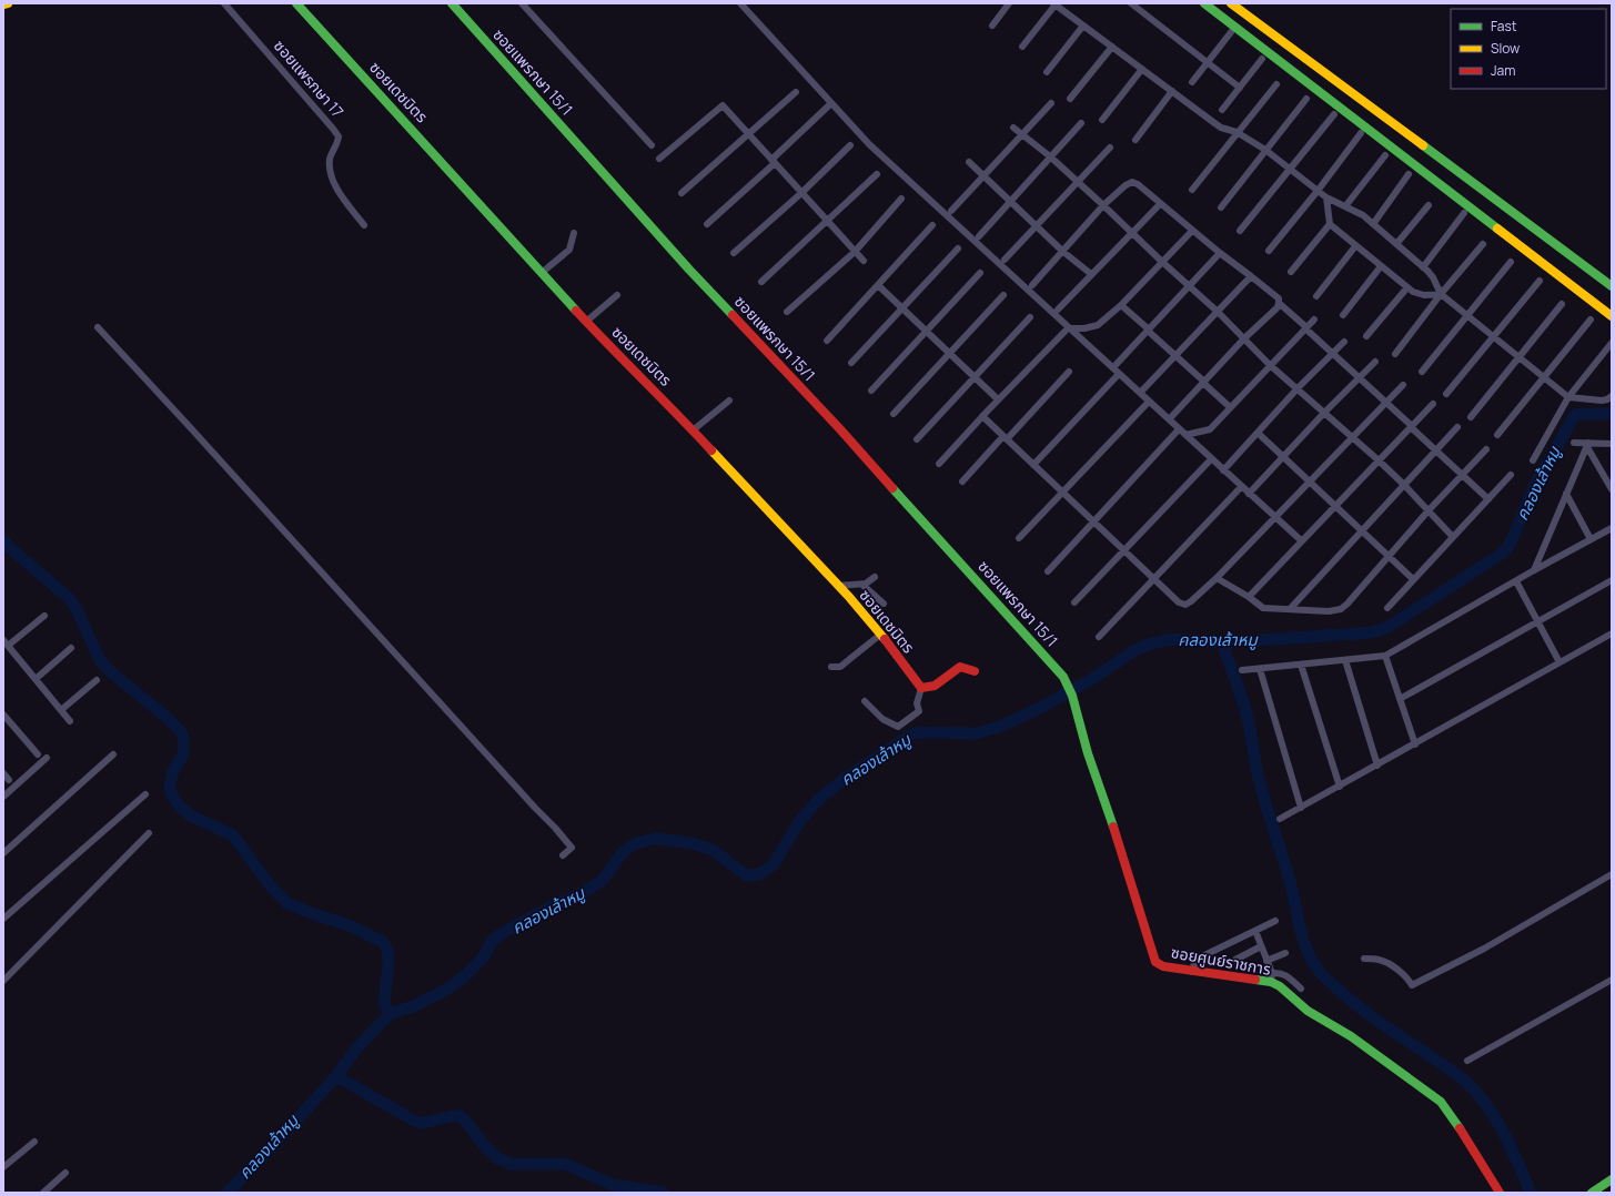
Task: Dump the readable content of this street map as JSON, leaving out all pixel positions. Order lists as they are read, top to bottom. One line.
{"streets":{"street":["ซอยแพรกษา 15/1","ซอยแพรกษา 17","ซอยเดชมิตร","ซอยศูนย์ราชการ"]},"crossings":[["ซอยแพรกษา 15/1","ซอยศูนย์ราชการ"]],"water":["คลองเล้าหมู"],"legend":["Fast","Slow","Jam"]}
